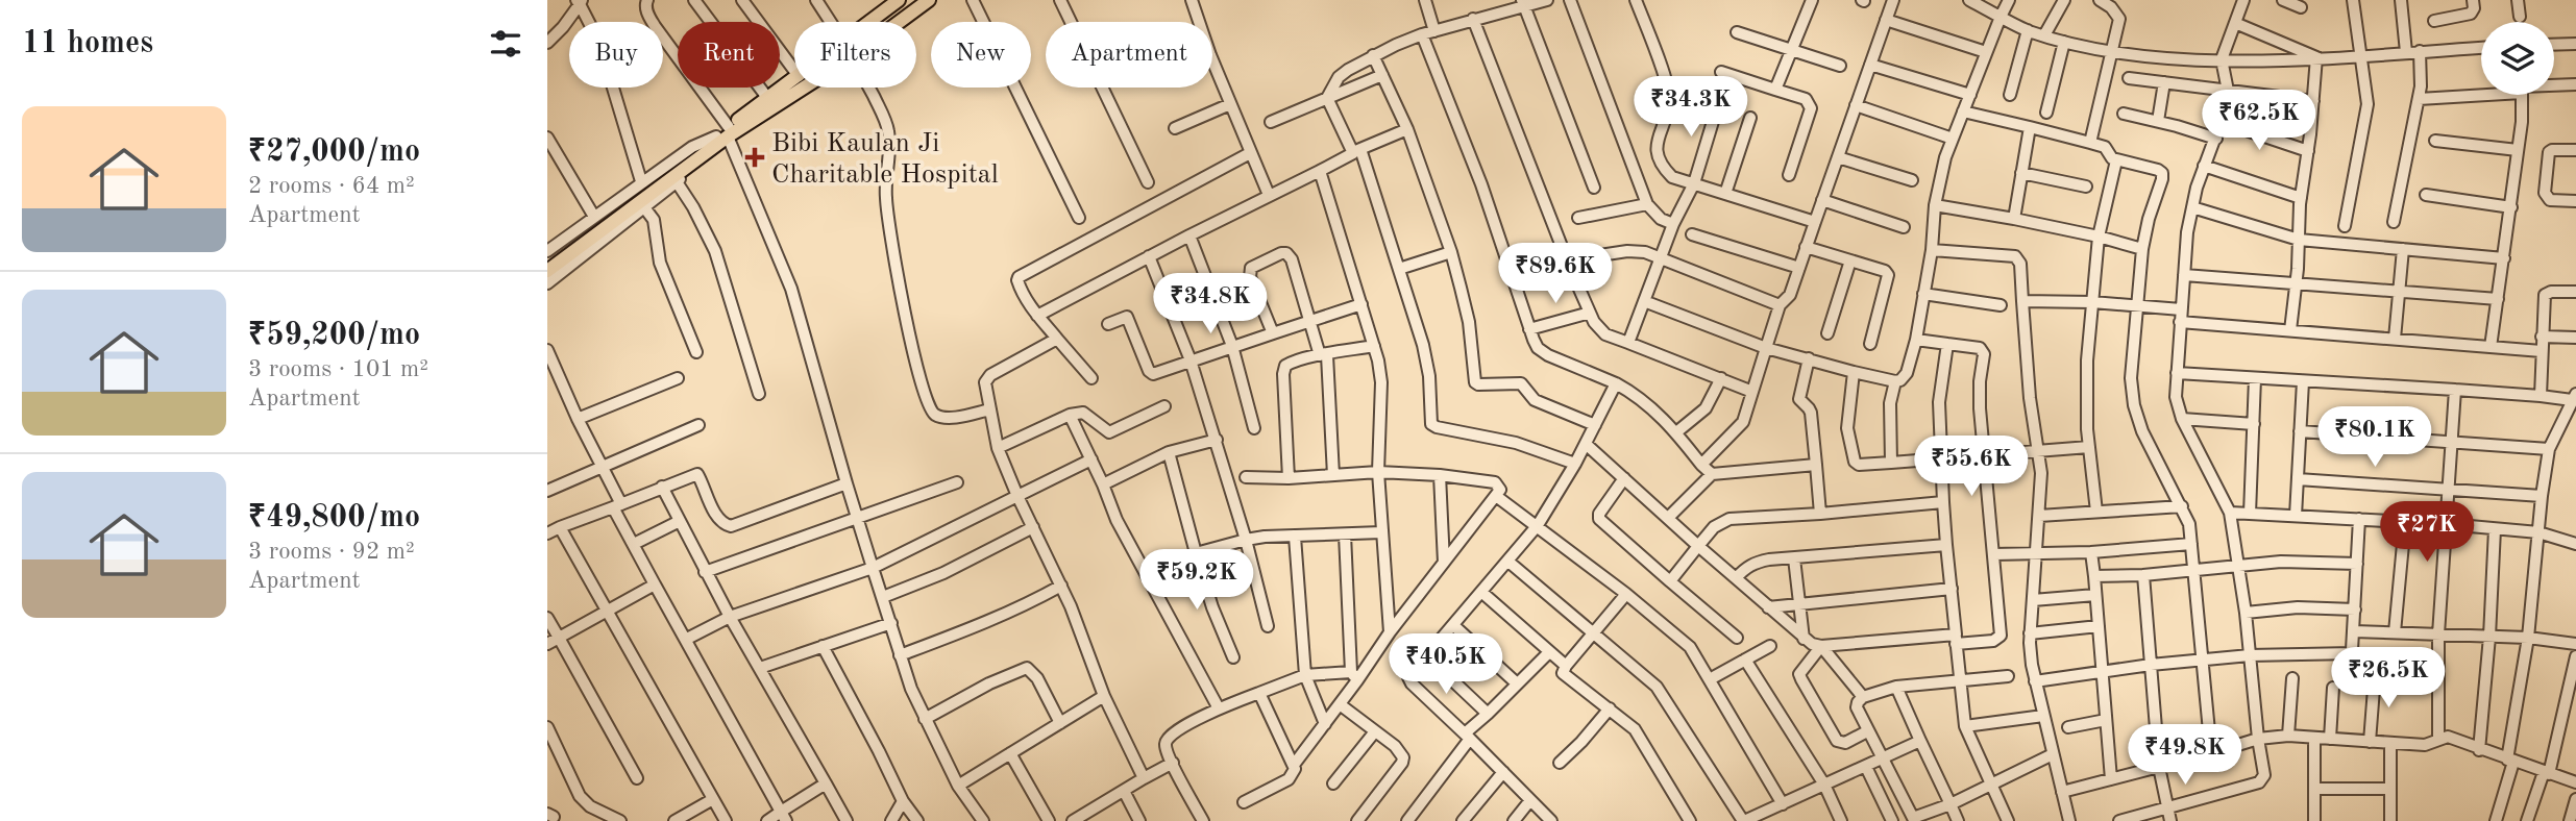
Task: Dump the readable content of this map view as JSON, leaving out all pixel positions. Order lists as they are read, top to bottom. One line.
{"places":{"health":["Bibi Kaulan Ji Charitable Hospital"]},"page":{"heading":"11 homes","chip":["Buy","Rent","Filters","New","Apartment"],"price":["₹34.3K","₹62.5K","₹89.6K","₹34.8K","₹80.1K","₹55.6K","₹27K","₹59.2K","₹40.5K","₹26.5K","₹49.8K"],"list":[{"name":"₹27,000/mo","note":"2 rooms · 64 m² · Apartment"},{"name":"₹59,200/mo","note":"3 rooms · 101 m² · Apartment"},{"name":"₹49,800/mo","note":"3 rooms · 92 m² · Apartment"}]}}
